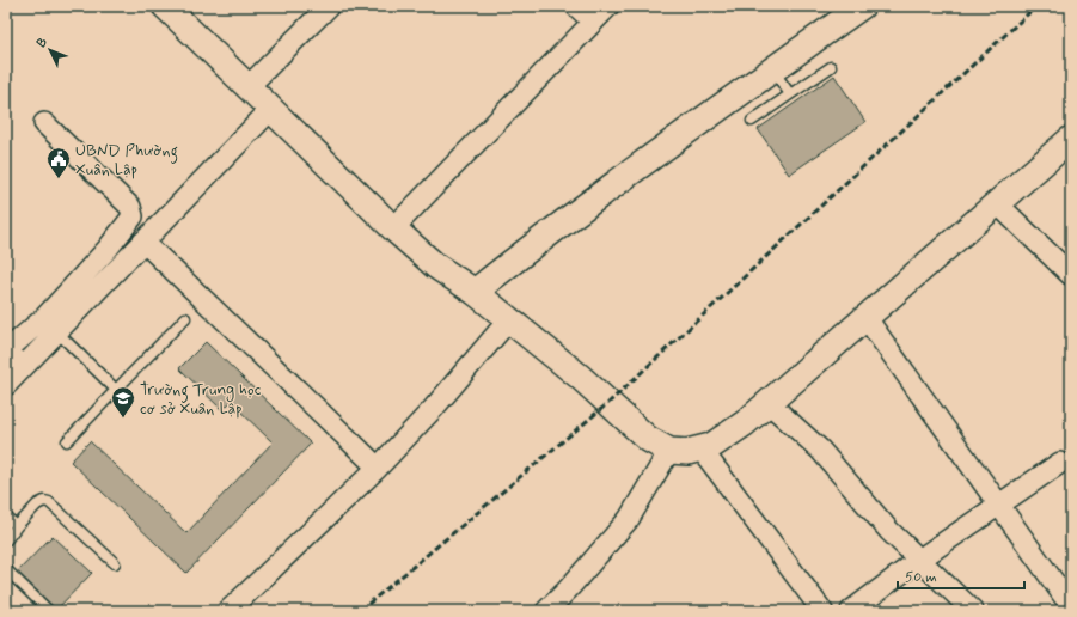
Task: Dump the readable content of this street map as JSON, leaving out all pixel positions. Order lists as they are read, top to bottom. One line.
{"places":{"public building":["UBND Phường Xuân Lập"],"school or university":["Trường Trung học cơ sở Xuân Lập"]},"scale_bar":"50 m","north":"top left"}
